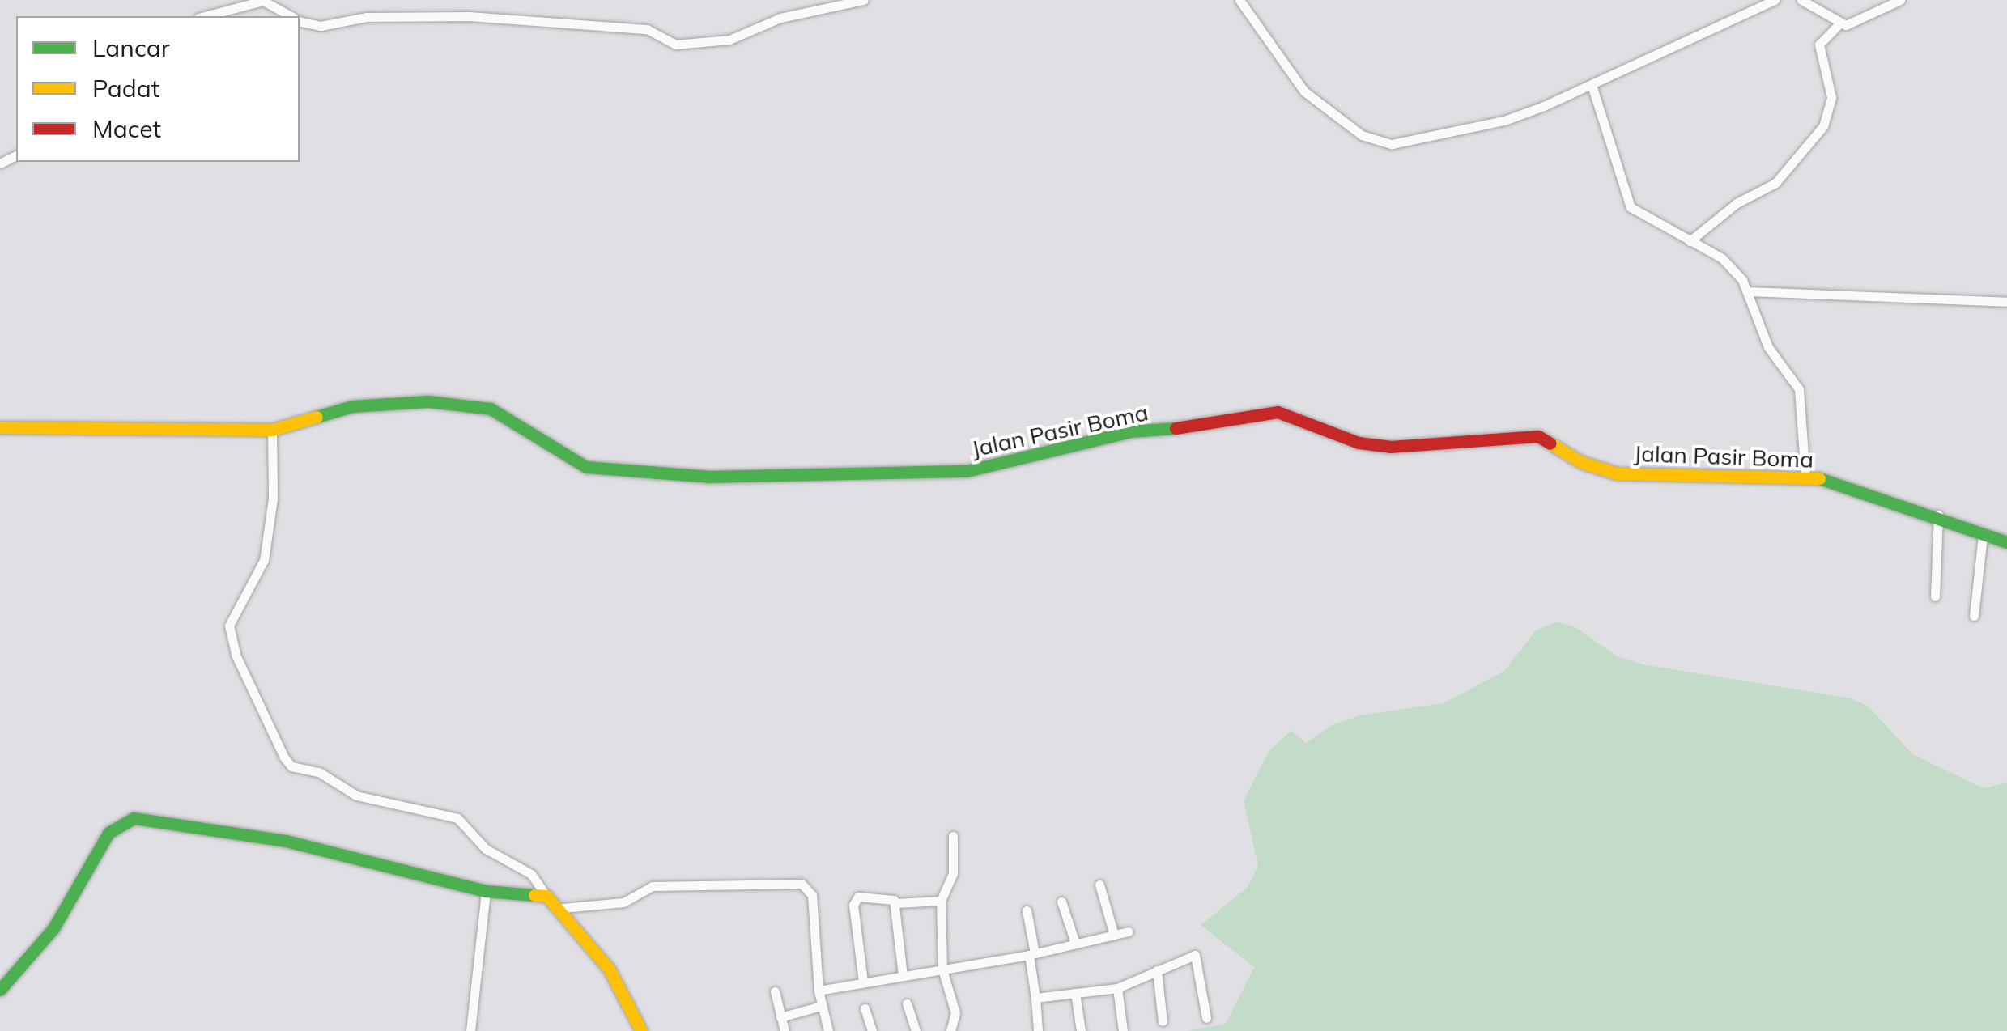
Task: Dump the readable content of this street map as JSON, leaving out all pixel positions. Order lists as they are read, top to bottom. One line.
{"streets":{"street":["Jalan Pasir Boma"]},"legend":["Lancar","Padat","Macet"]}
